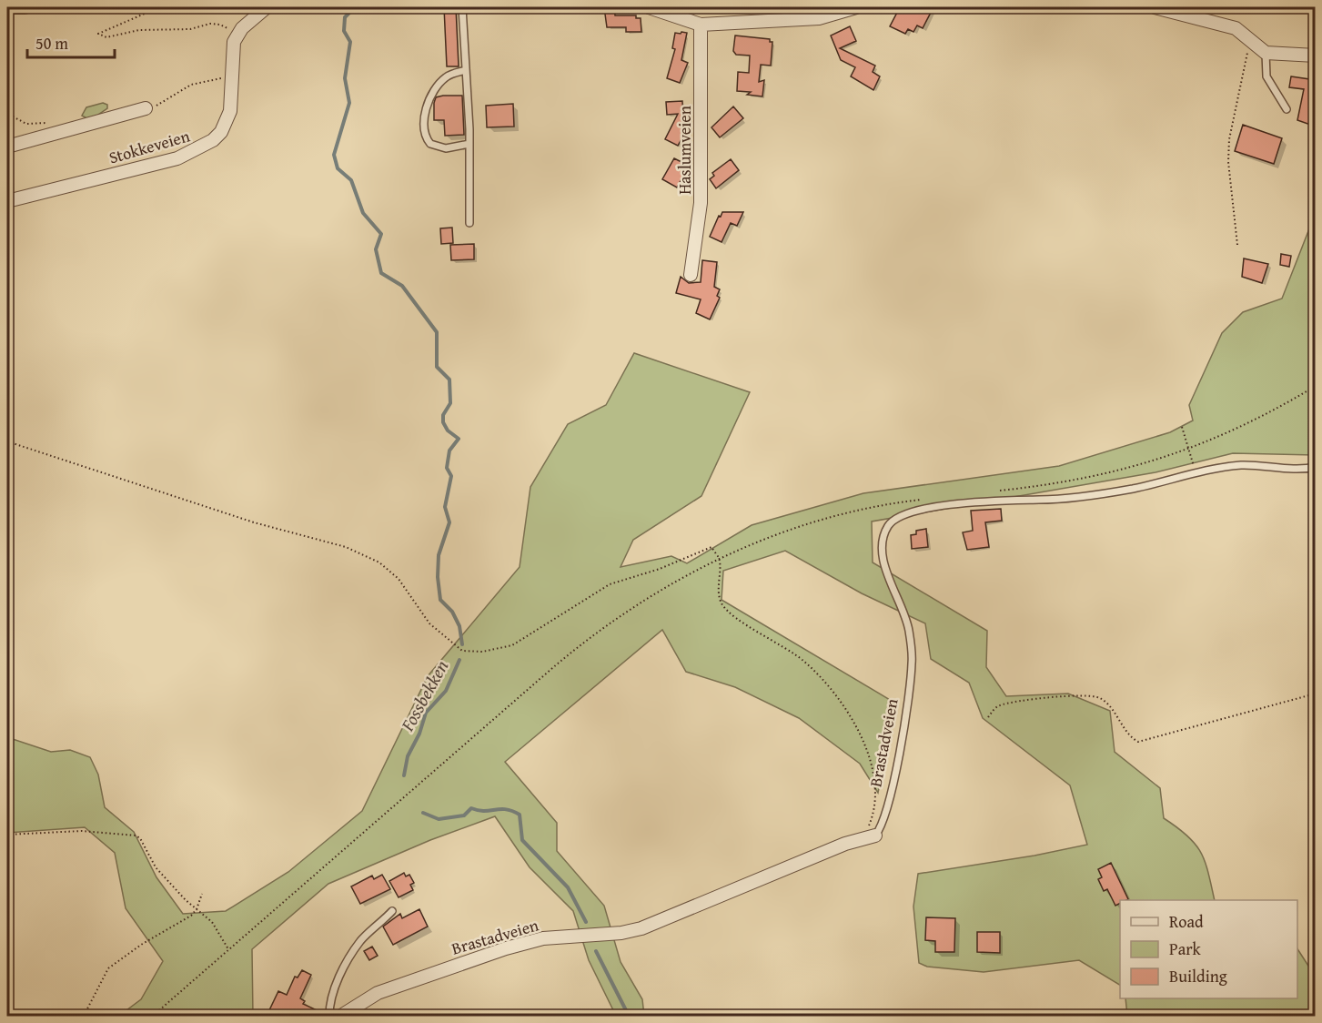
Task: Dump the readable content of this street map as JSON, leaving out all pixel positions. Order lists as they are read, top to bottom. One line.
{"streets":{"street":["Stokkeveien","Haslumveien","Brastadveien"]},"water":["Fossbekken"],"legend":["Road","Park","Building"],"scale_bar":"50 m"}
